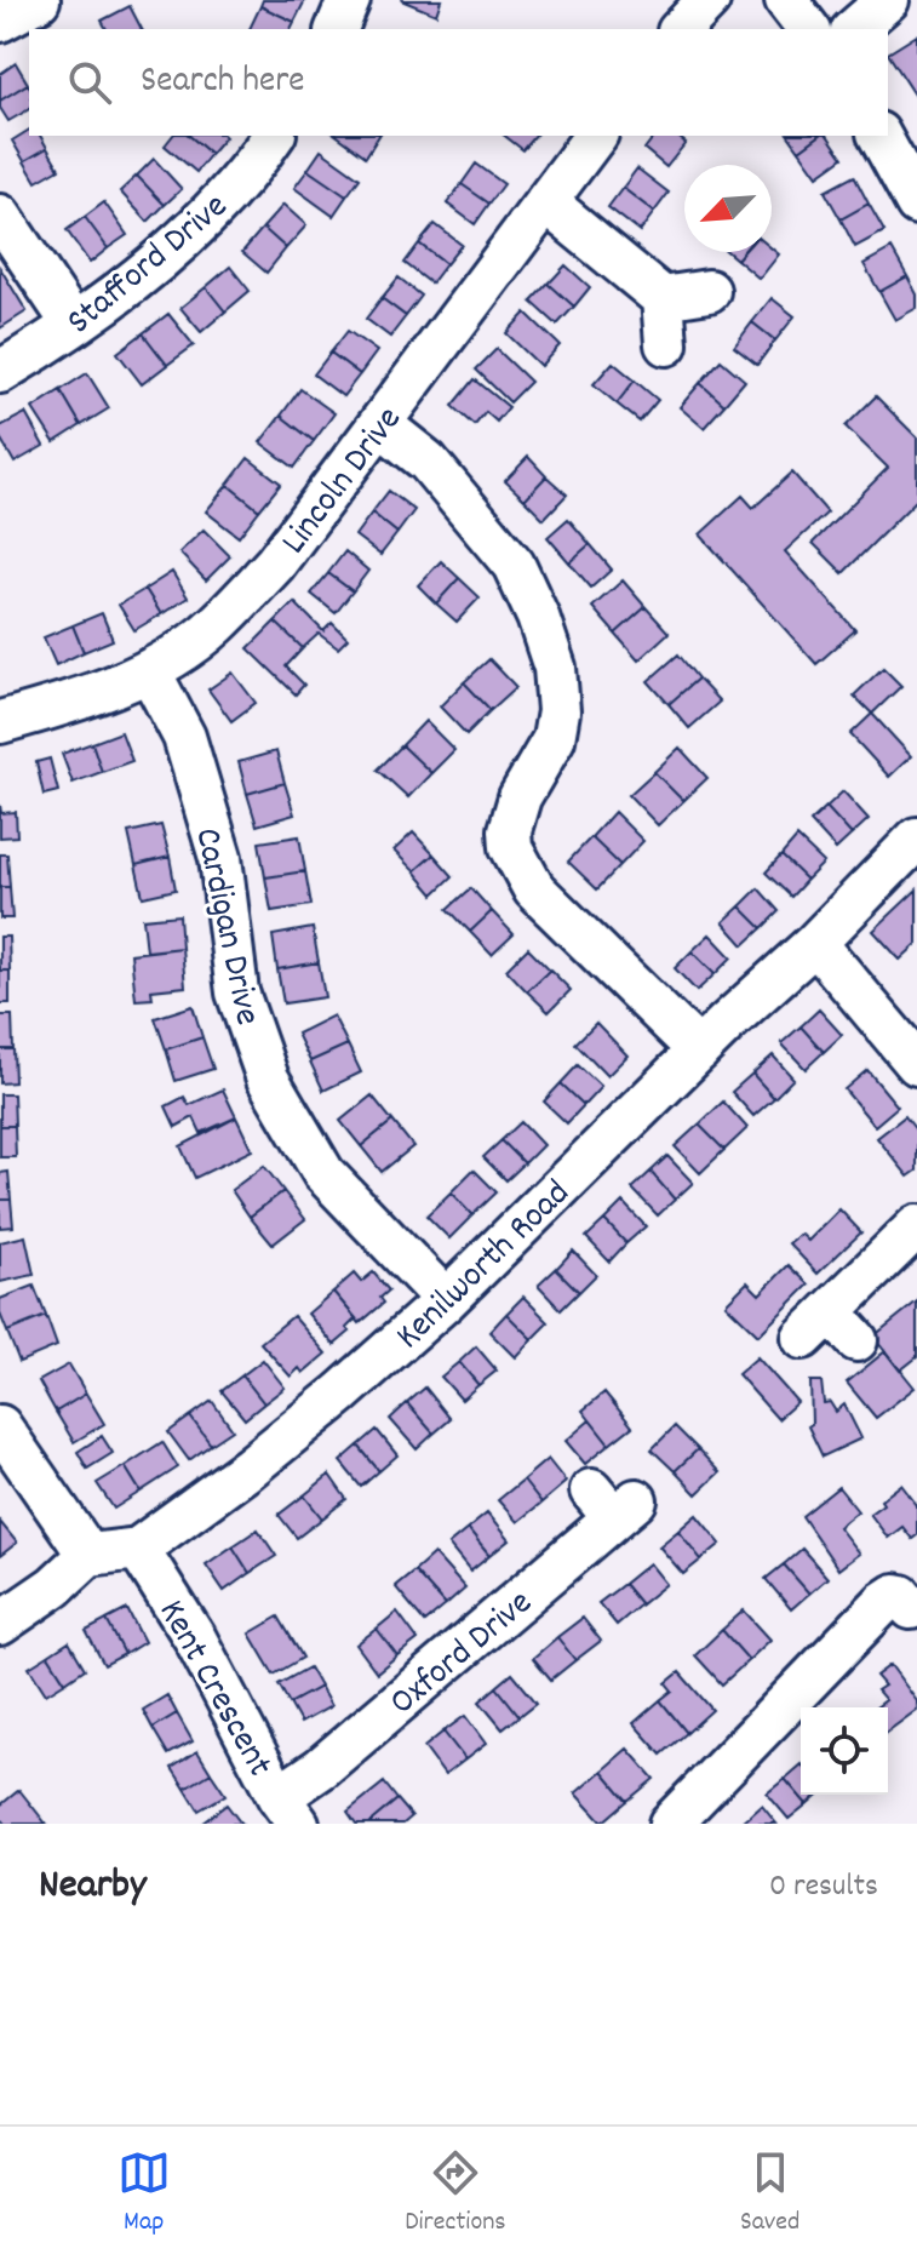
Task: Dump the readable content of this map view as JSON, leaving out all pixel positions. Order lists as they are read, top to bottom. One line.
{"streets":{"street":["Stafford Drive","Lincoln Drive","Cardigan Drive","Kenilworth Road","Oxford Drive","Kent Crescent"]},"crossings":[["Lincoln Drive","Cardigan Drive"],["Cardigan Drive","Kenilworth Road"],["Kenilworth Road","Kent Crescent"],["Oxford Drive","Kent Crescent"]],"north":"bottom left","page":{"search":"Search here","heading":["Nearby","0 results"],"nav":["Map","Directions","Saved"]}}
